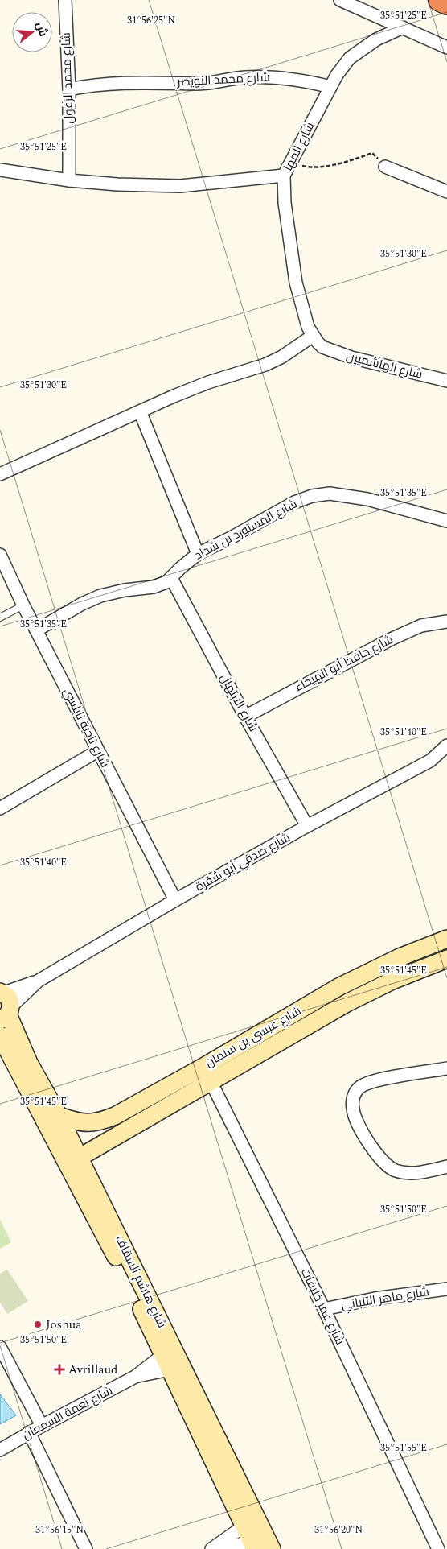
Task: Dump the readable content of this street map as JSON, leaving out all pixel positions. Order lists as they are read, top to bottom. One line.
{"streets":{"street":["شارع محمد الزغول","شارع محمد النويصر","شارع المها","شارع الهاشميين","شارع المستورد بن شداد","شارع حافظ أبو الهيجاء","شارع الابتهال","شارع ناجية نابلسي","شارع صدقي أبو شقرة","شارع عيسى بن سلمان","شارع هاشم السقاف","شارع ماهر التلباني","شارع عمر خليفات","شارع نعمة السمعان"]},"crossings":[["شارع محمد الزغول","شارع محمد النويصر"],["شارع محمد النويصر","شارع المها"],["شارع المها","شارع الهاشميين"],["شارع المستورد بن شداد","شارع الابتهال"],["شارع المستورد بن شداد","شارع ناجية نابلسي"],["شارع حافظ أبو الهيجاء","شارع الابتهال"],["شارع الابتهال","شارع صدقي أبو شقرة"],["شارع ناجية نابلسي","شارع صدقي أبو شقرة"],["شارع صدقي أبو شقرة","شارع هاشم السقاف"],["شارع عيسى بن سلمان","شارع هاشم السقاف"],["شارع عيسى بن سلمان","شارع عمر خليفات"],["شارع هاشم السقاف","شارع نعمة السمعان"],["شارع ماهر التلباني","شارع عمر خليفات"]],"places":{"other":["Joshua"],"health":["Avrillaud"]},"north":"right","coordinates":["35°51'25\"E","31°56'25\"N","35°51'30\"E","35°51'35\"E","35°51'40\"E","35°51'45\"E","35°51'50\"E","35°51'55\"E","31°56'15\"N","31°56'20\"N"]}
